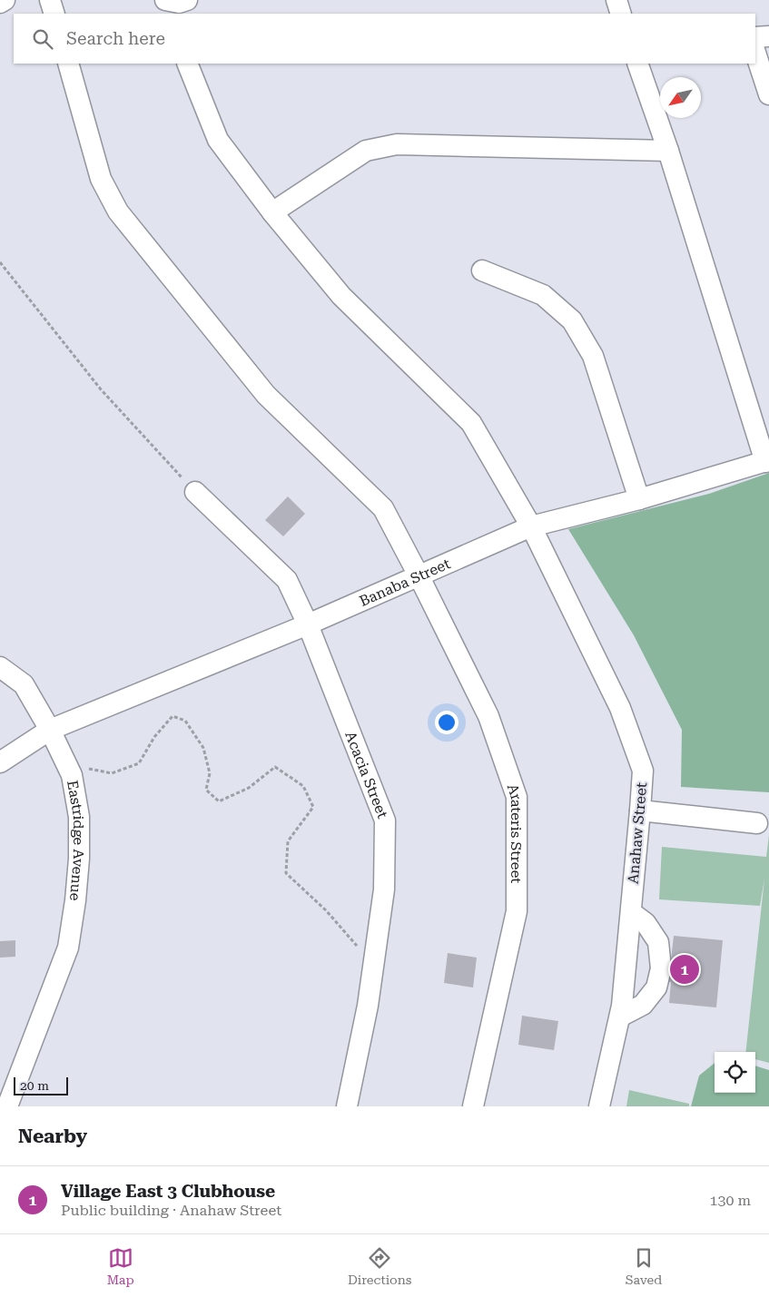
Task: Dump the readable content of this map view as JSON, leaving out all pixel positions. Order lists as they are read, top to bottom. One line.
{"streets":{"street":["Banaba Street","Acacia Street","Arateris Street","Anahaw Street","Eastridge Avenue"]},"crossings":[["Banaba Street","Acacia Street"],["Banaba Street","Arateris Street"],["Banaba Street","Anahaw Street"],["Banaba Street","Eastridge Avenue"]],"scale_bar":"20 m","north":"bottom left","page":{"search":"Search here","pins":"1","scale":"20 m","heading":"Nearby","list":[{"mark":"1","name":"Village East 3 Clubhouse","note":"Public building · Anahaw Street","value":"130 m"}],"nav":["Map","Directions","Saved"]}}
